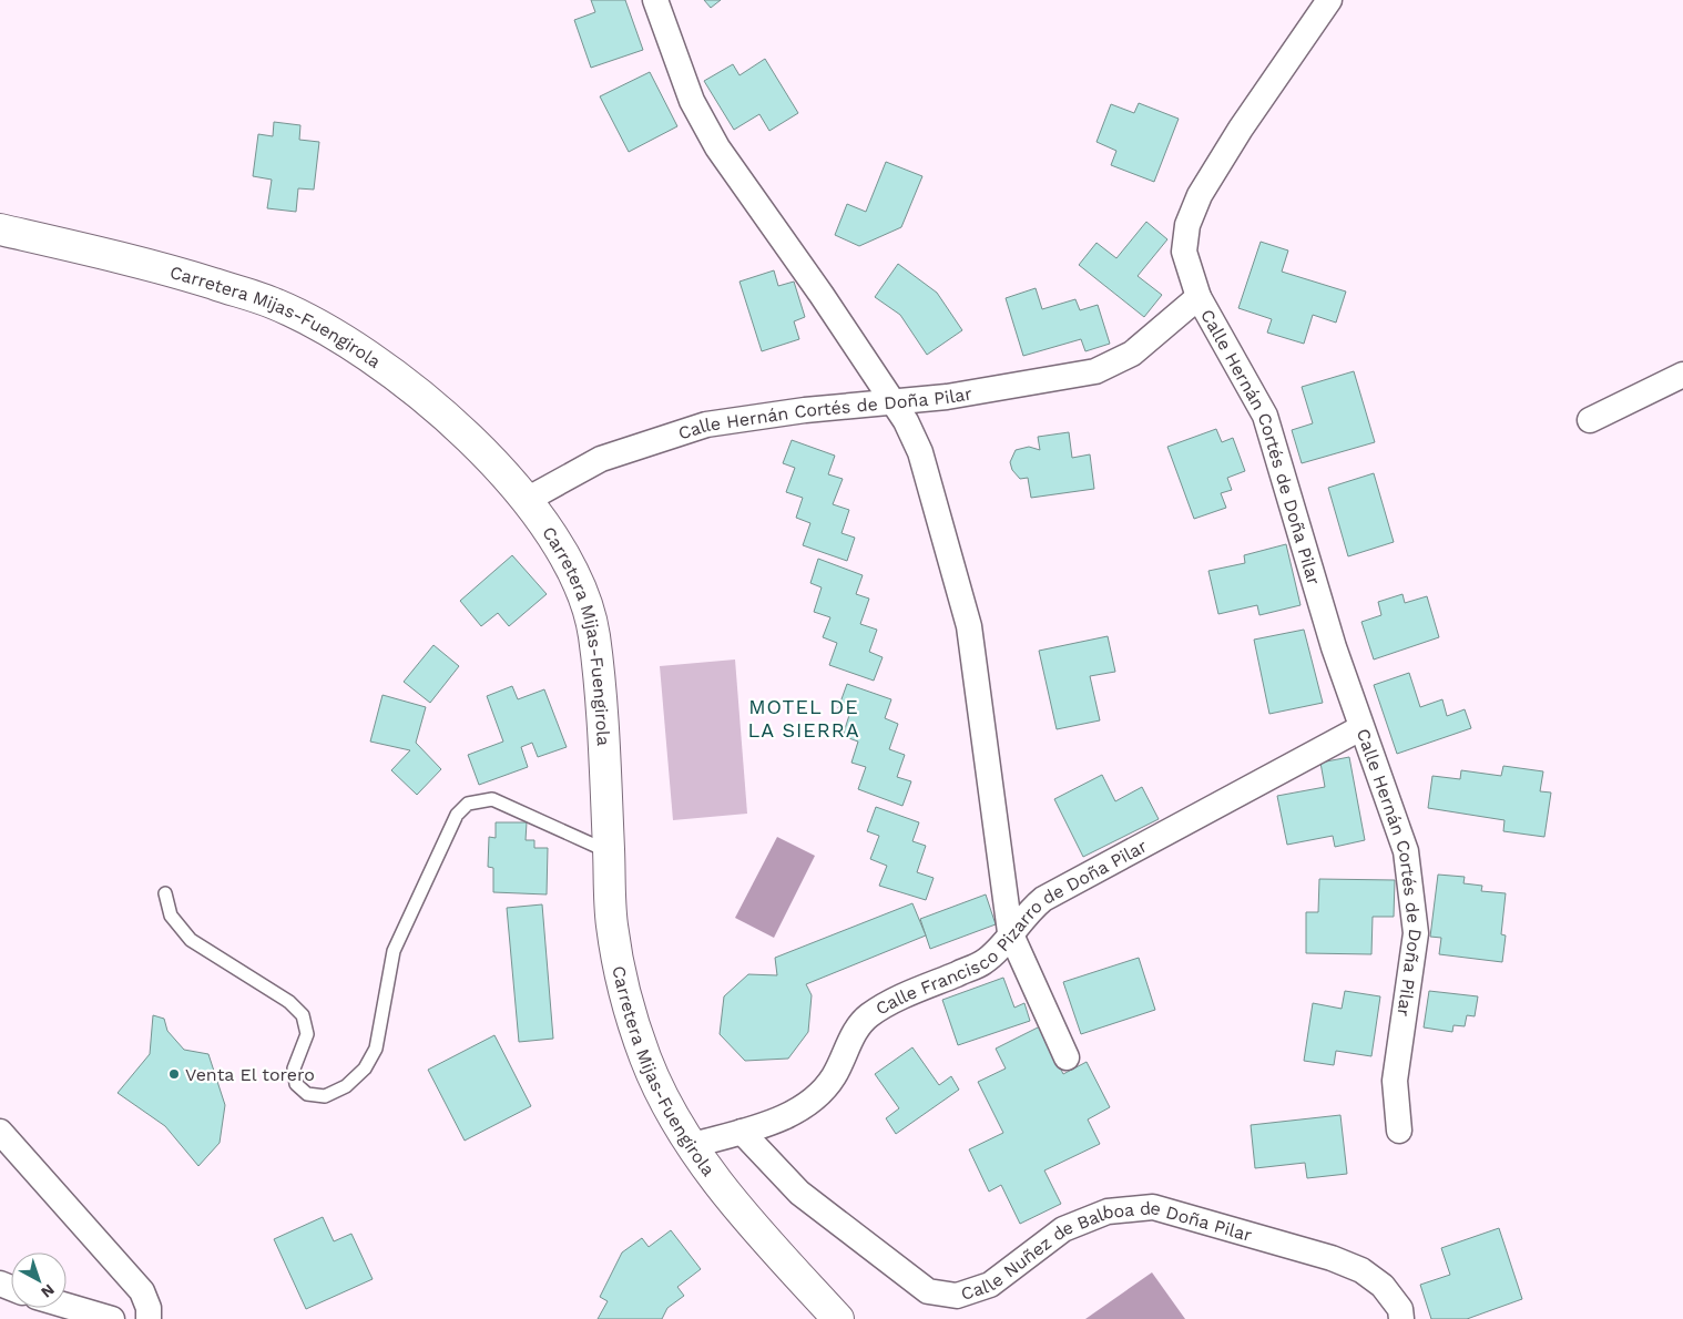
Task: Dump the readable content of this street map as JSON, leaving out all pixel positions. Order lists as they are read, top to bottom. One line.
{"streets":{"main road":["Carretera Mijas-Fuengirola"],"street":["Calle Hernán Cortés de Doña Pilar","Calle Francisco Pizarro de Doña Pilar","Calle Nuñez de Balboa de Doña Pilar"]},"crossings":[["Carretera Mijas-Fuengirola","Calle Hernán Cortés de Doña Pilar"],["Carretera Mijas-Fuengirola","Calle Francisco Pizarro de Doña Pilar"],["Calle Hernán Cortés de Doña Pilar","Calle Francisco Pizarro de Doña Pilar"],["Calle Francisco Pizarro de Doña Pilar","Calle Nuñez de Balboa de Doña Pilar"]],"districts":["MOTEL DE LA SIERRA"],"places":["Venta El torero"],"north":"bottom right"}
